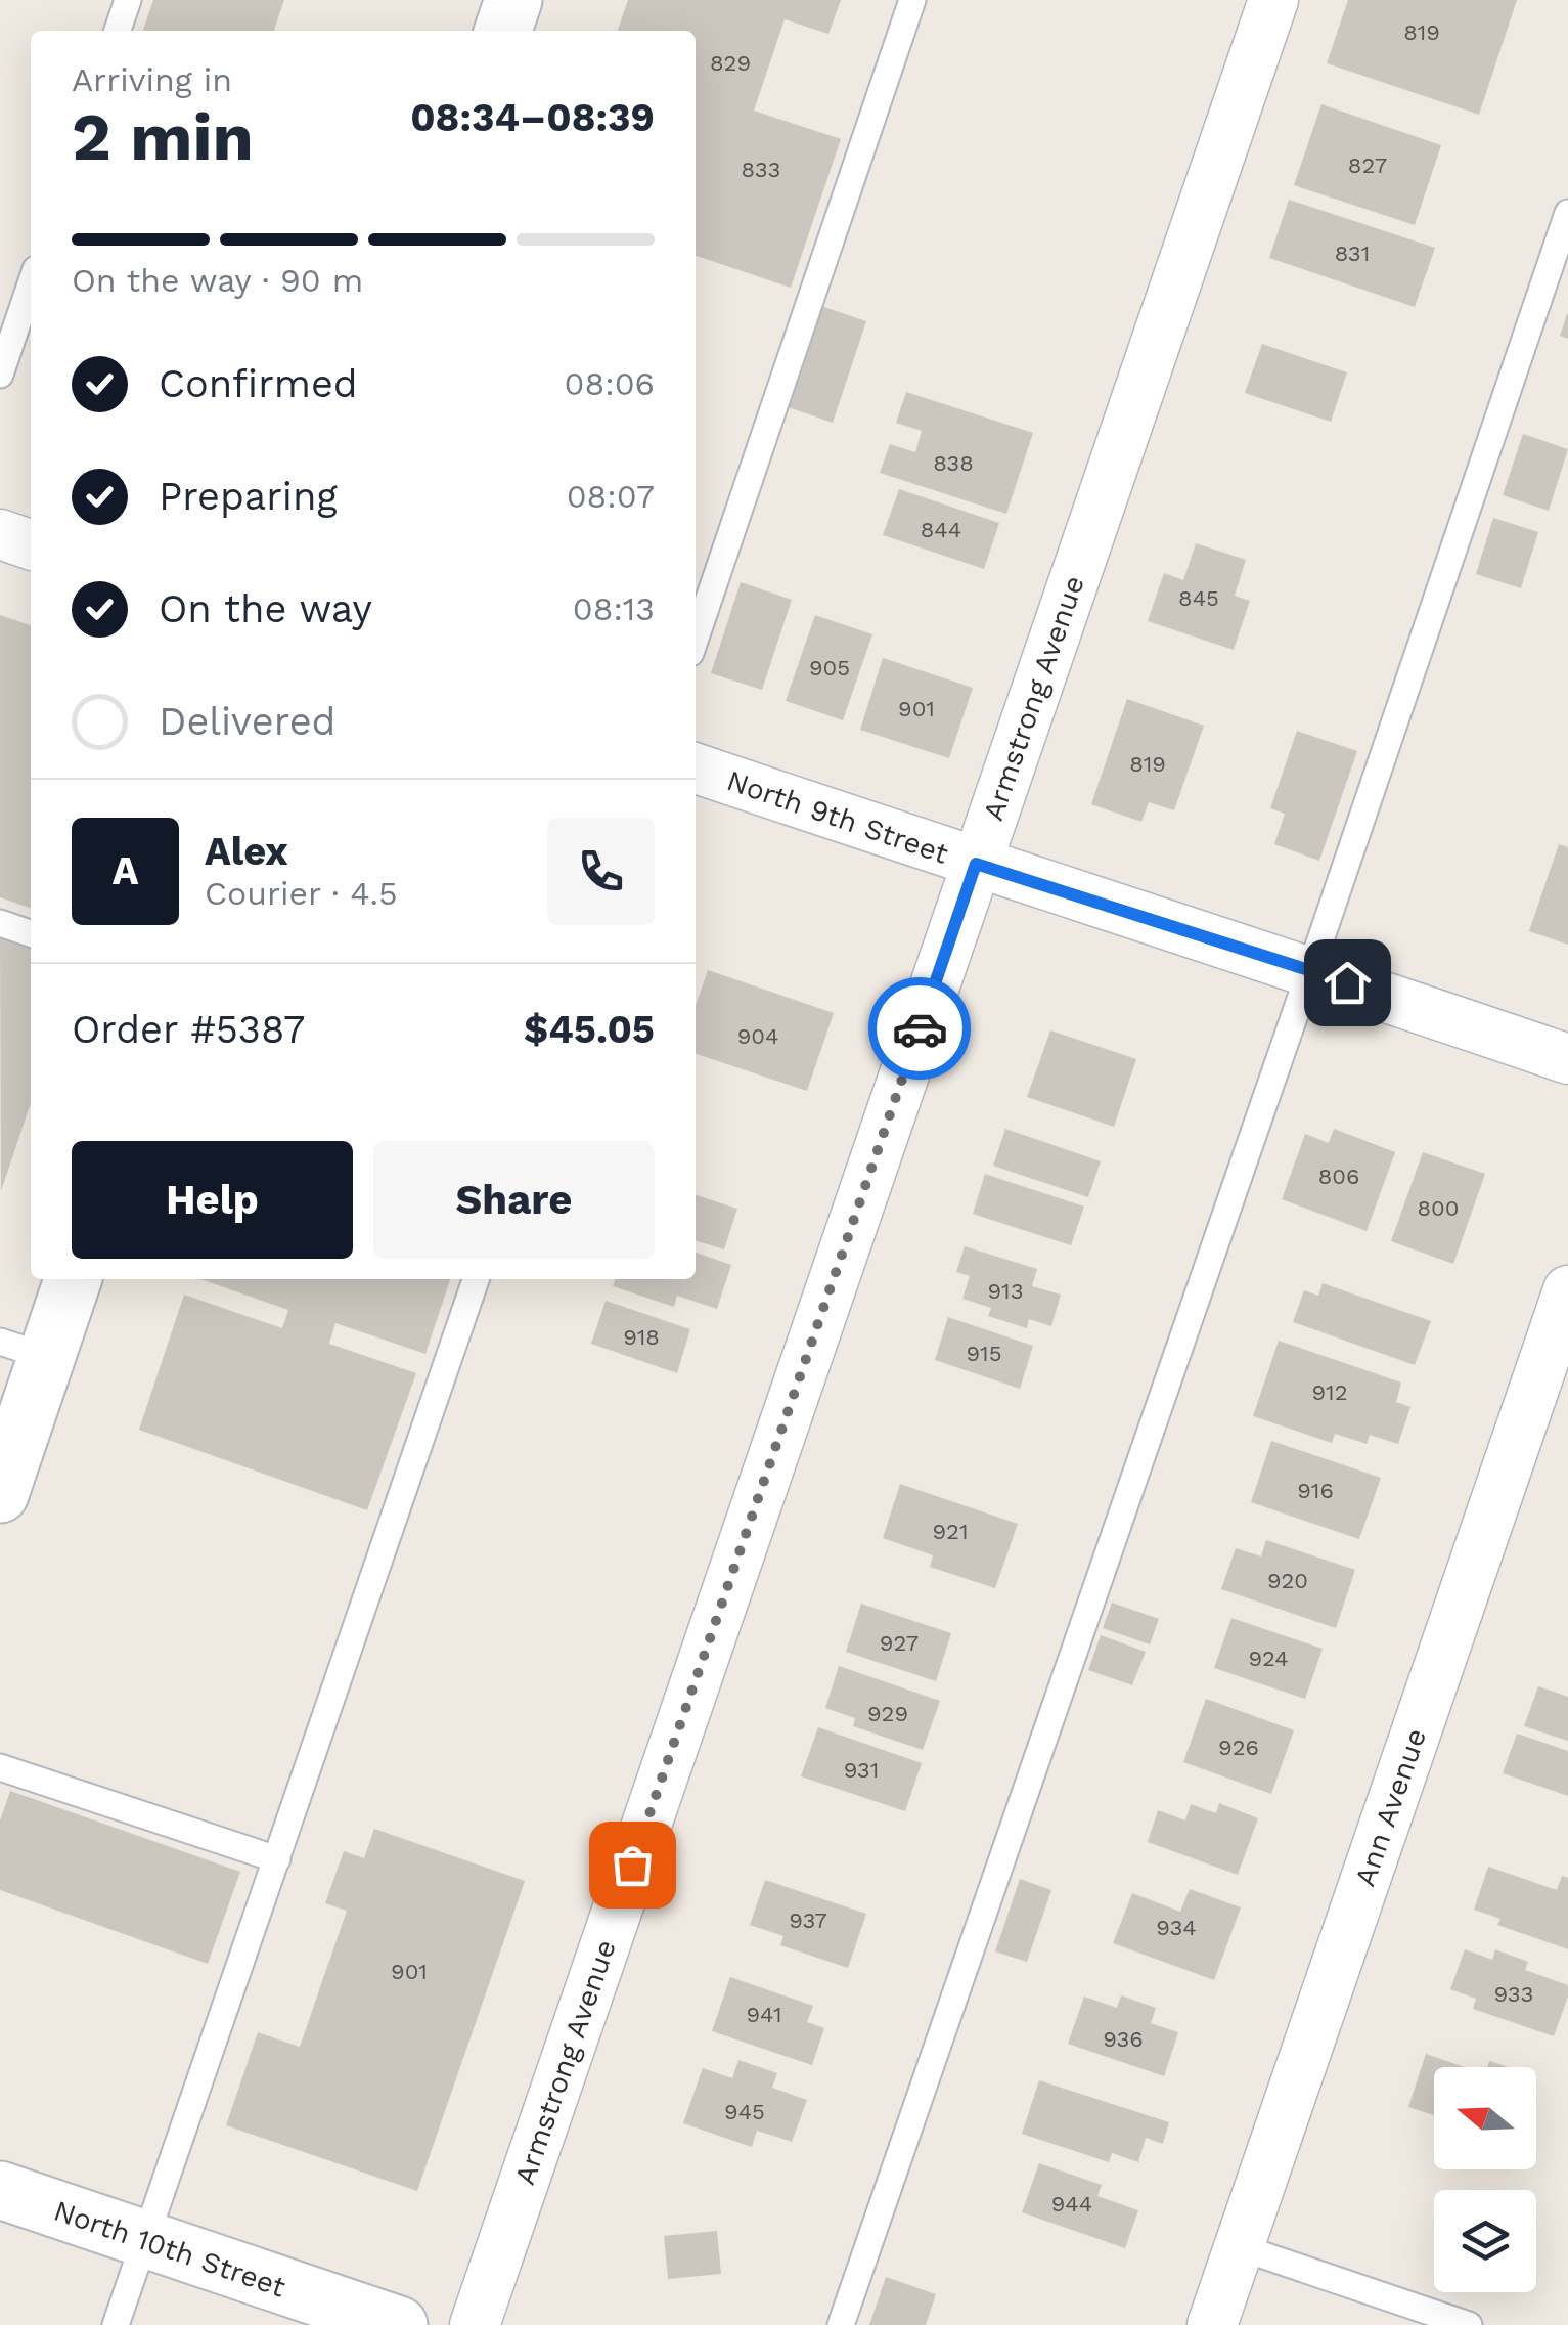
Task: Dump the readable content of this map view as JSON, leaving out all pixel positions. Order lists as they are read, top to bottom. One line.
{"streets":{"street":["Armstrong Avenue","North 9th Street","Ann Avenue","North 10th Street"]},"crossings":[["Armstrong Avenue","North 9th Street"]],"house_numbers":["819","829","827","833","831","838","844","845","905","901","819","904","806","800","913","918","915","912","916","921","920","927","924","929","926","931","937","934","901","933","941","936","945","944"],"north":"left","page":{"heading":["2 min","Arriving in","08:34–08:39"],"panel":["Alex","Courier · 4.5","Order #5387","$45.05"],"bar":"On the way · 90 m","list":[["Confirmed","08:06"],["Preparing","08:07"],["On the way","08:13"],"Delivered"],"round":"A","buttons":["Help","Share"]}}
